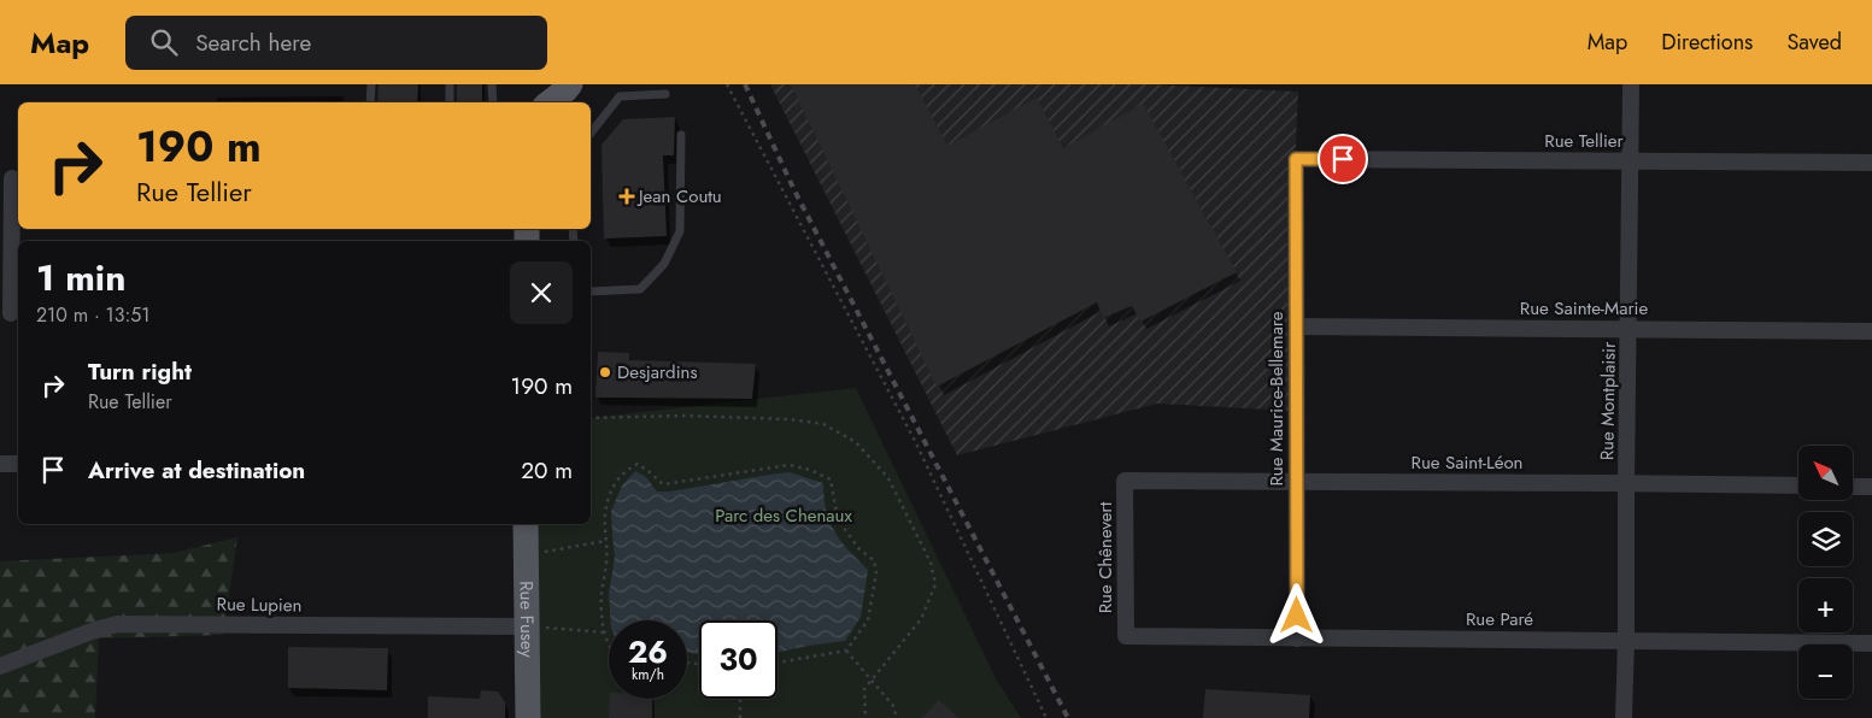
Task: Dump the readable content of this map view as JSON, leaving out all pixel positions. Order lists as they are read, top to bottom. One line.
{"streets":{"main road":["Rue Fusey"],"street":["Rue Tellier","Rue Sainte-Marie","Rue Maurice-Bellemare","Rue Montplaisir","Rue Saint-Léon","Rue Chênevert","Rue Lupien","Rue Paré"]},"crossings":[["Rue Tellier","Rue Maurice-Bellemare"],["Rue Tellier","Rue Montplaisir"],["Rue Sainte-Marie","Rue Maurice-Bellemare"],["Rue Sainte-Marie","Rue Montplaisir"],["Rue Maurice-Bellemare","Rue Saint-Léon"],["Rue Maurice-Bellemare","Rue Paré"],["Rue Montplaisir","Rue Saint-Léon"],["Rue Montplaisir","Rue Paré"],["Rue Saint-Léon","Rue Chênevert"],["Rue Chênevert","Rue Paré"],["Rue Lupien","Rue Fusey"]],"parks":["Parc des Chenaux"],"places":{"health":["Jean Coutu"],"other":["Desjardins"]},"north":"top left","page":{"header":"Map","search":"Search here","nav":["Map","Directions","Saved"],"turn":["190 m","Rue Tellier"],"heading":["1 min","210 m · 13:51"],"list":[{"name":"Turn right","note":"Rue Tellier","value":"190 m"},{"name":"Arrive at destination","value":"20 m"}],"map_buttons":["+","−"],"speed":"26 km/h","limit":"30"}}
